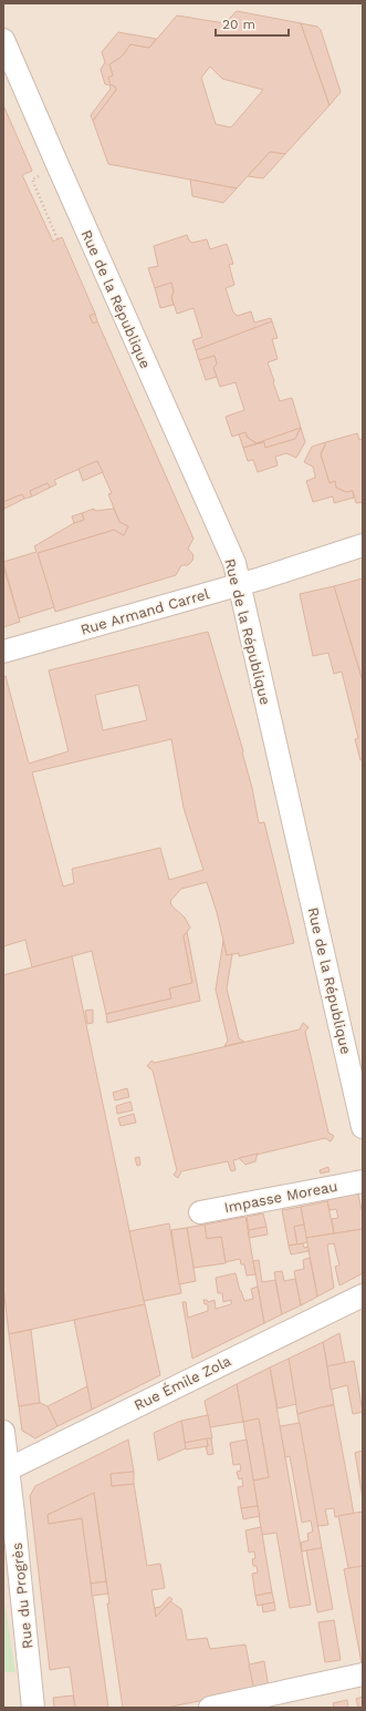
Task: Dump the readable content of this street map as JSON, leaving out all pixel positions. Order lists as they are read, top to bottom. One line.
{"streets":{"street":["Rue de la République","Rue Armand Carrel","Impasse Moreau","Rue Émile Zola","Rue du Progrès"]},"crossings":[["Rue de la République","Rue Armand Carrel"],["Rue Émile Zola","Rue du Progrès"]],"scale_bar":"20 m"}
